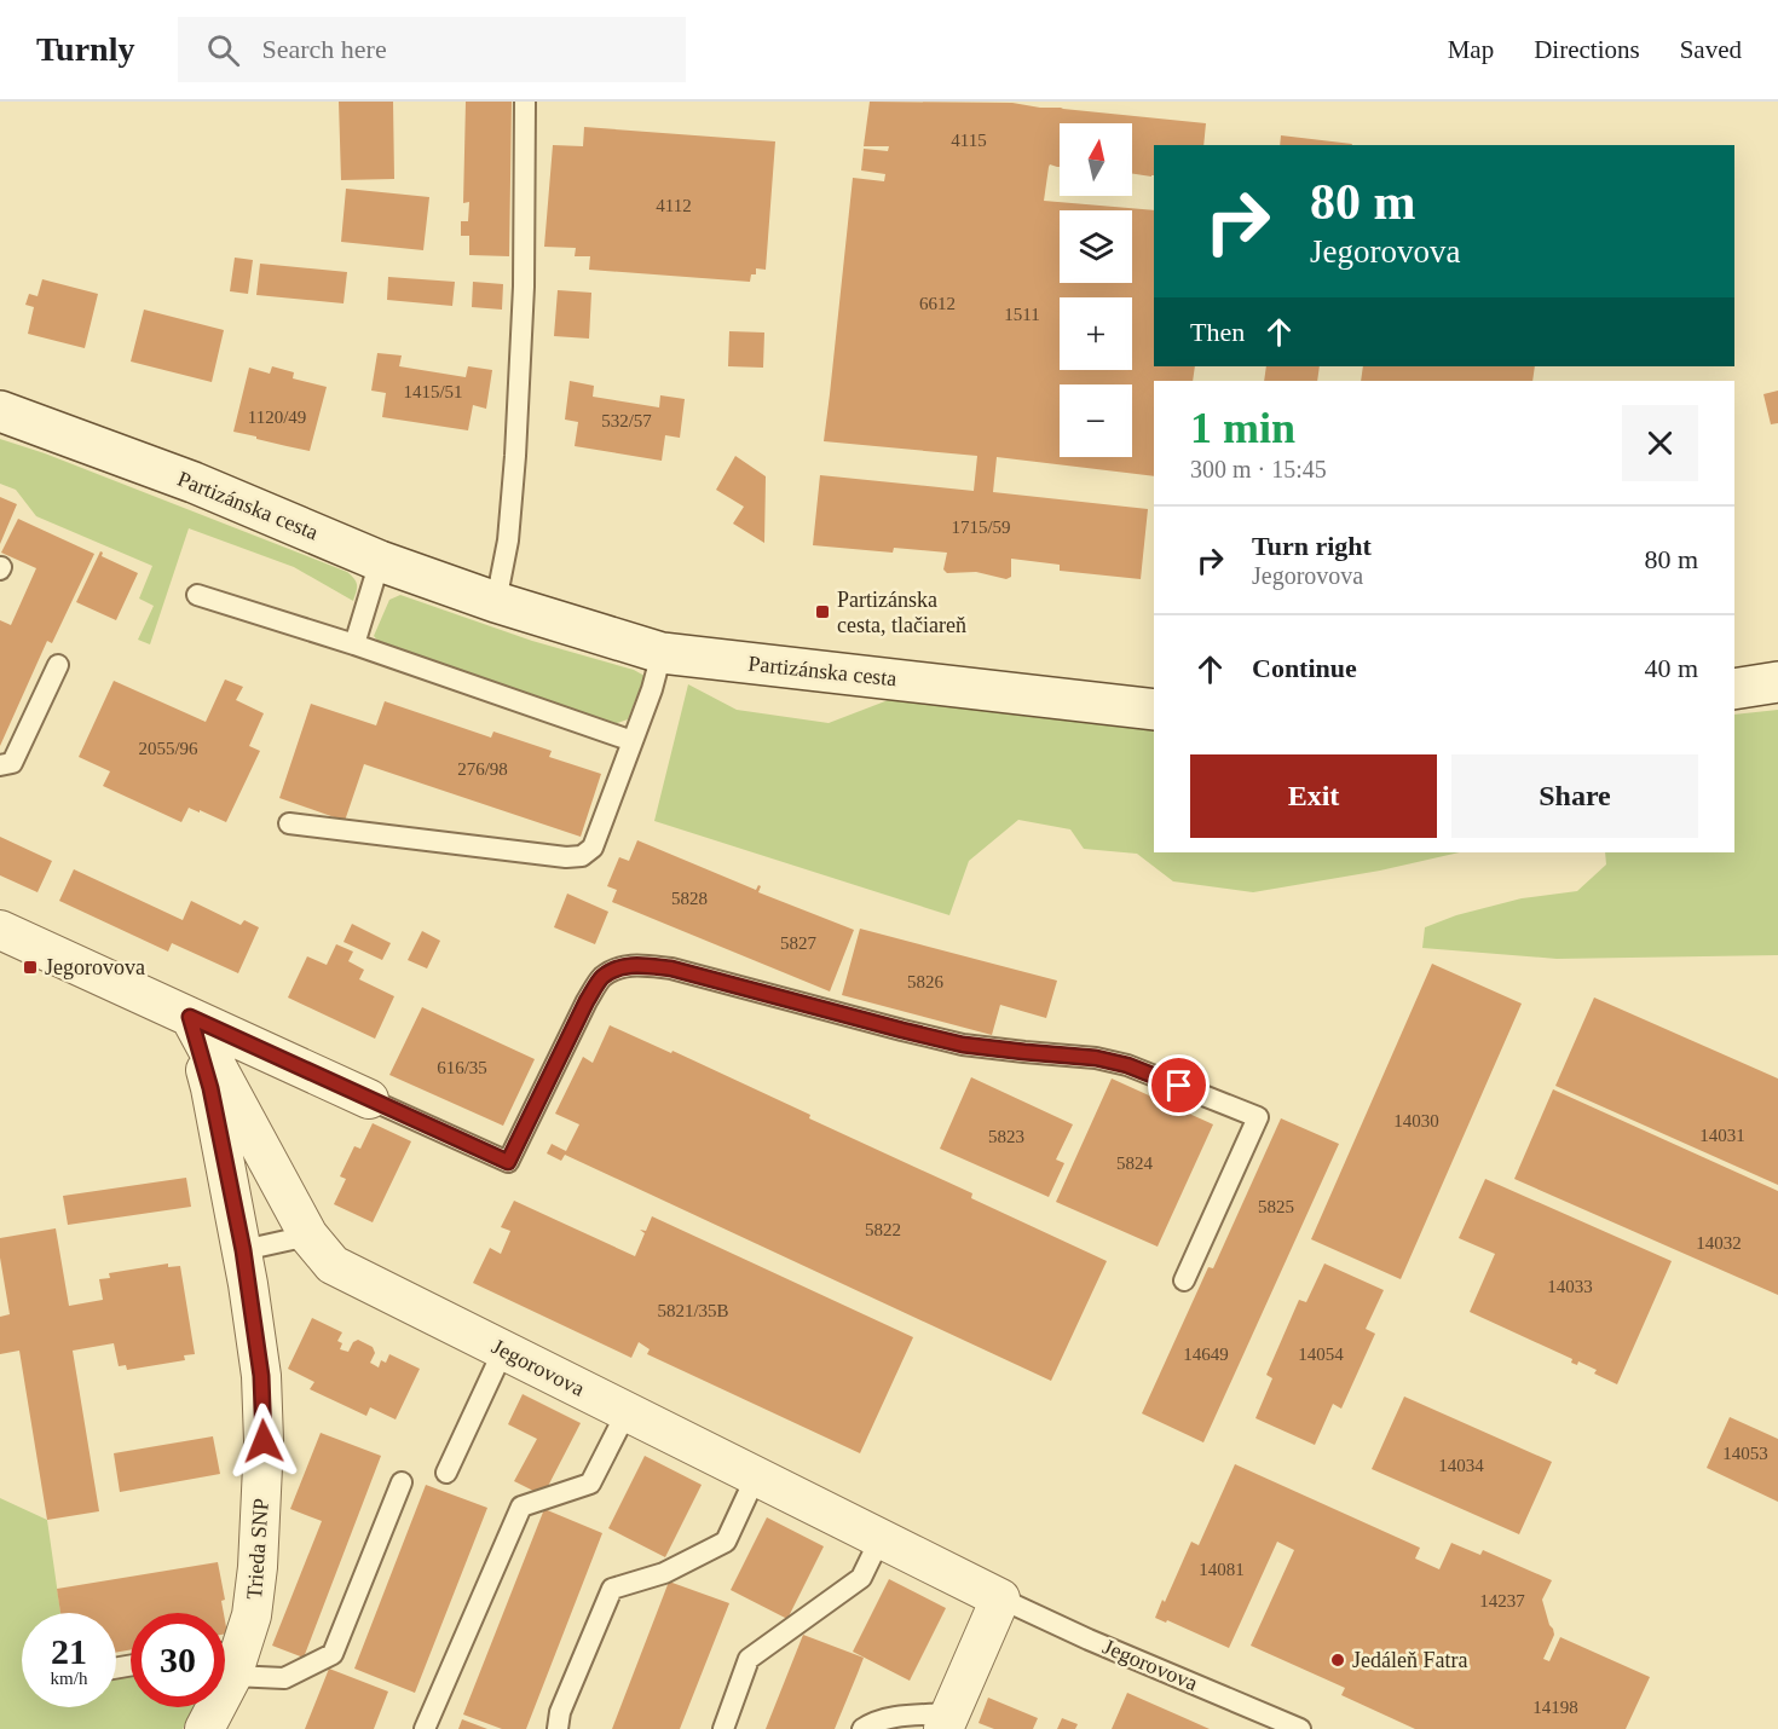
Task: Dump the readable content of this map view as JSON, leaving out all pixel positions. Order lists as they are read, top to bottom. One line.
{"streets":{"street":["Partizánska cesta","Jegorovova","Trieda SNP"]},"crossings":[["Jegorovova","Trieda SNP"]],"places":{"transit":["Partizánska cesta, tlačiareň","Jegorovova"],"other":["Jedáleň Fatra"]},"house_numbers":["4115","4112","6612","1511","1415/51","1120/49","532/57","1715/59","2055/96","276/98","5828","5827","5826","616/35","14030","14031","5823","5824","5825","5822","14032","14033","5821/35B","14649","14054","14053","14034","14081","14237","14198"],"north":"top","page":{"header":"Turnly","search":"Search here","nav":["Map","Directions","Saved"],"map_buttons":["+","−"],"turn":["80 m","Jegorovova"],"then":"Then","heading":["1 min","300 m · 15:45"],"list":[{"name":"Turn right","note":"Jegorovova","value":"80 m"},{"name":"Continue","value":"40 m"}],"buttons":["Exit","Share"],"speed":"21 km/h","limit":"30"}}
